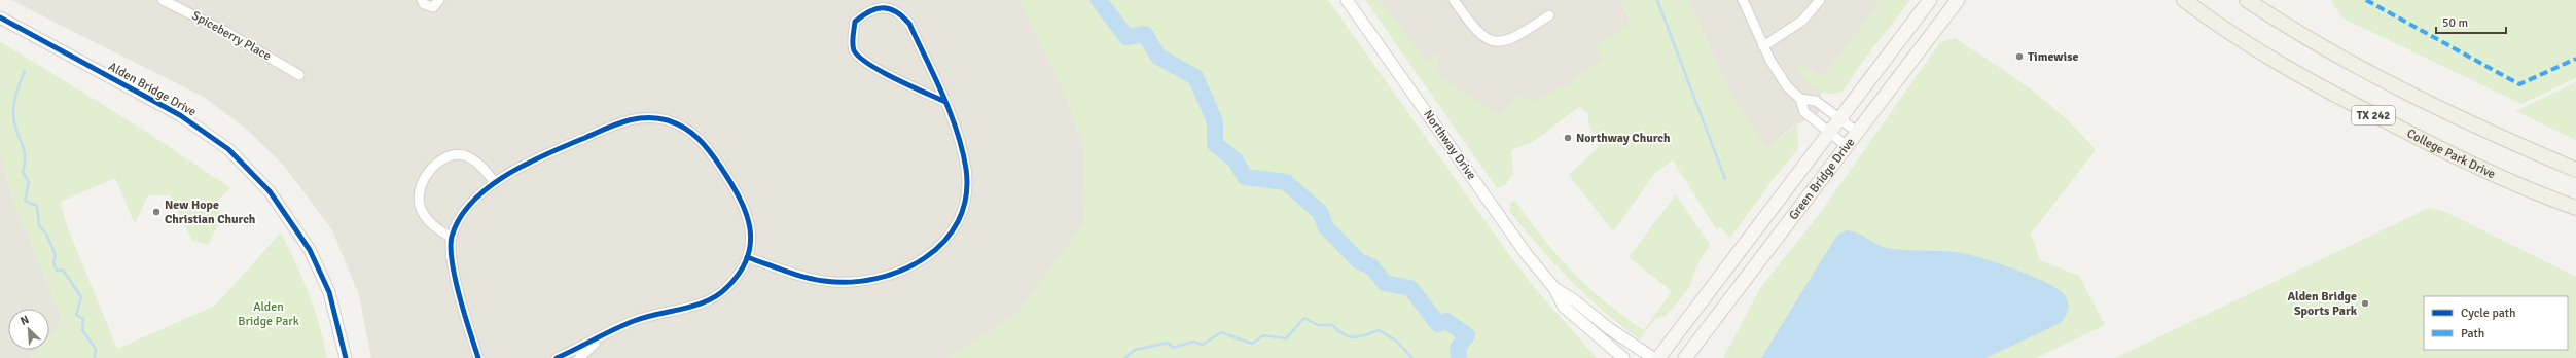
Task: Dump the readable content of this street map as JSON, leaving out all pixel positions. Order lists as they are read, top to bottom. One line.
{"streets":{"main road":["TX 242","College Park Drive","Green Bridge Drive"],"street":["Spiceberry Place","Alden Bridge Drive","Northway Drive"]},"parks":["Alden Bridge Park"],"places":["Timewise","Northway Church","New Hope Christian Church","Alden Bridge Sports Park"],"legend":["Cycle path","Path"],"scale_bar":"50 m","north":"top left"}
